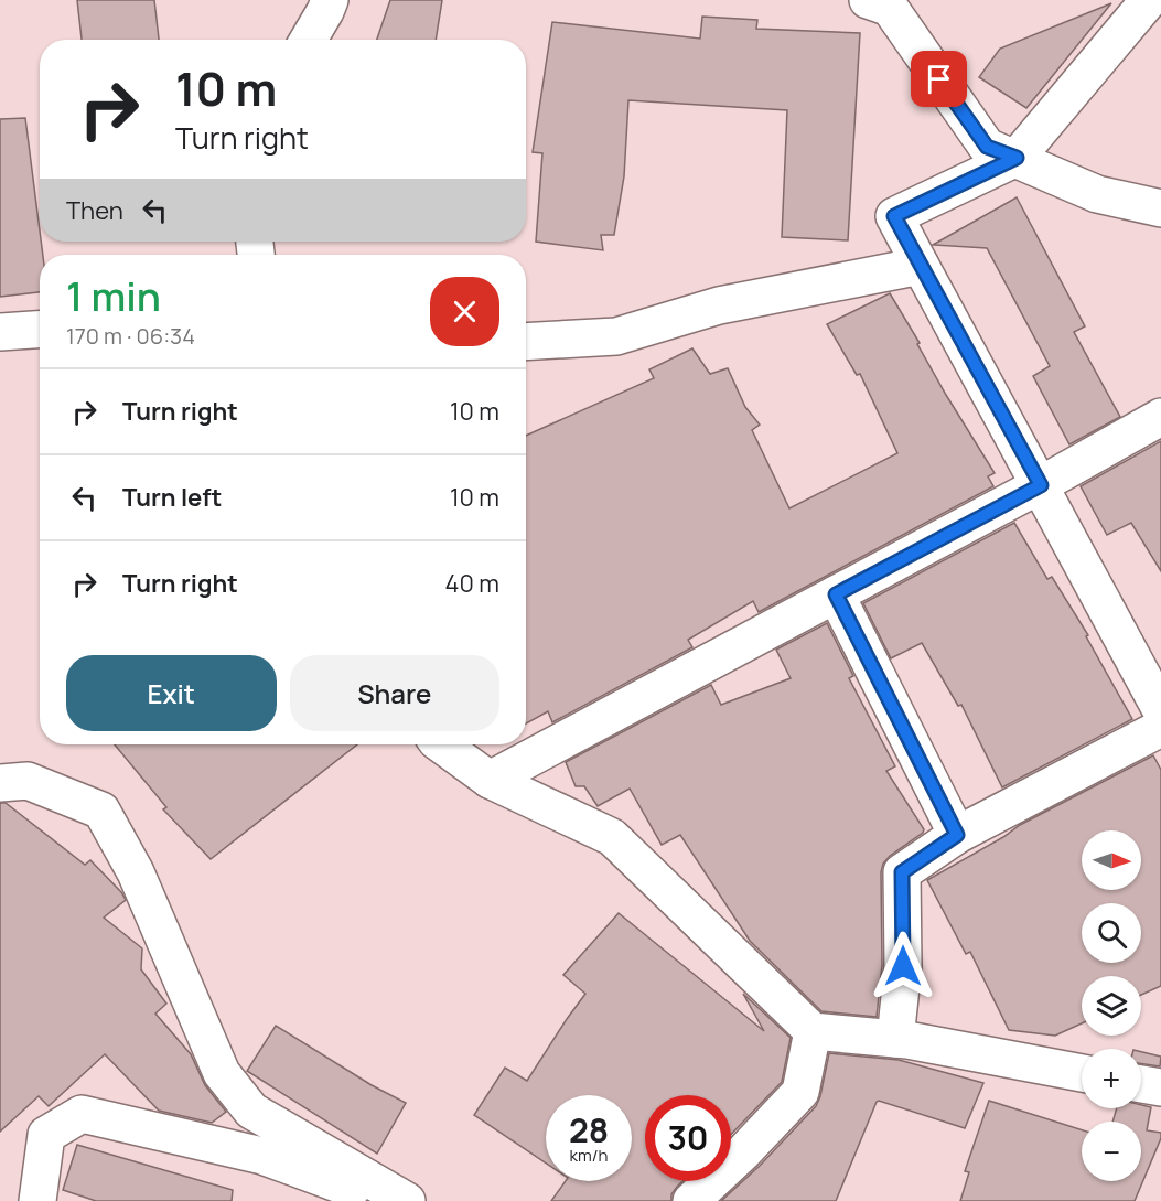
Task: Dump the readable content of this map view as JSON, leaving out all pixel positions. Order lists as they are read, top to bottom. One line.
{"north":"right","page":{"turn":["10 m","Turn right"],"then":"Then","heading":["1 min","170 m · 06:34"],"list":[{"name":"Turn right","value":"10 m"},{"name":"Turn left","value":"10 m"},{"name":"Turn right","value":"40 m"}],"buttons":["Exit","Share"],"map_buttons":["+","−"],"speed":"28 km/h","limit":"30"}}
